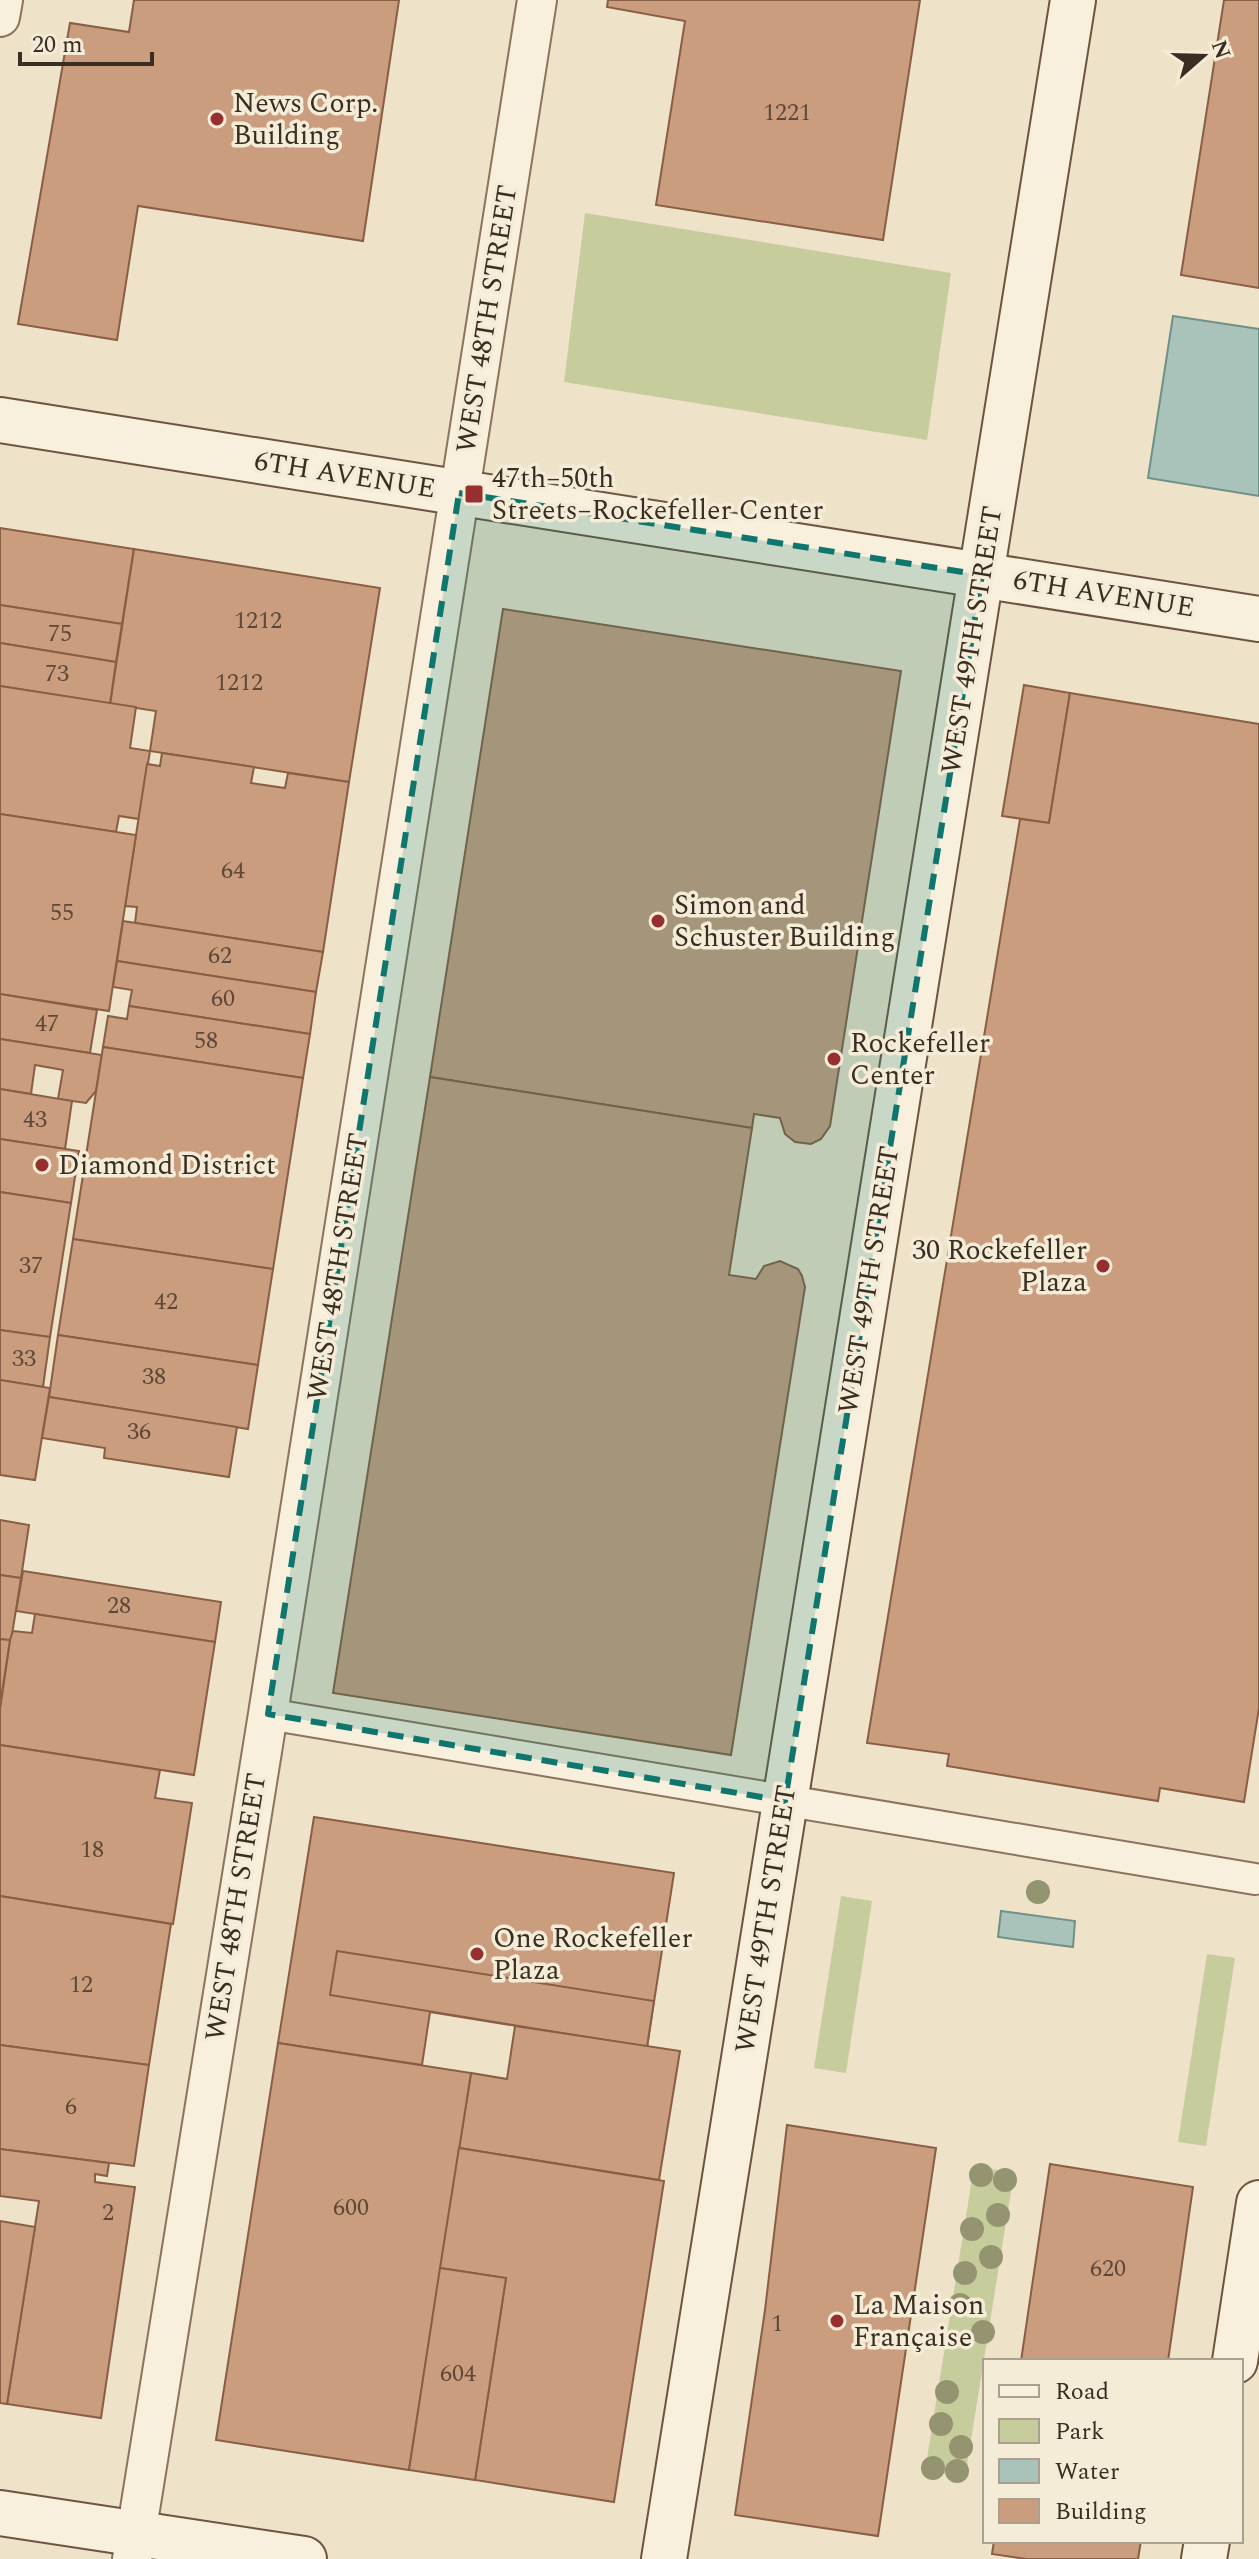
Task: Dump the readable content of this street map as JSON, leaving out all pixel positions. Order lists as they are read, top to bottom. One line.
{"streets":{"main road":["6TH AVENUE","WEST 49TH STREET"],"street":["WEST 48TH STREET"]},"crossings":[["WEST 48TH STREET","6TH AVENUE"],["6TH AVENUE","WEST 49TH STREET"]],"places":{"other":["News Corp. Building","Simon and Schuster Building","Rockefeller Center","Diamond District","30 Rockefeller Plaza","One Rockefeller Plaza","La Maison Française"],"transit":["47th–50th Streets–Rockefeller Center"]},"house_numbers":["1221","1212","75","73","1212","64","55","62","60","47","58","43","37","42","33","38","36","28","18","12","6","600","2","620","1","604"],"legend":["Road","Park","Water","Building"],"scale_bar":"20 m","north":"right"}
